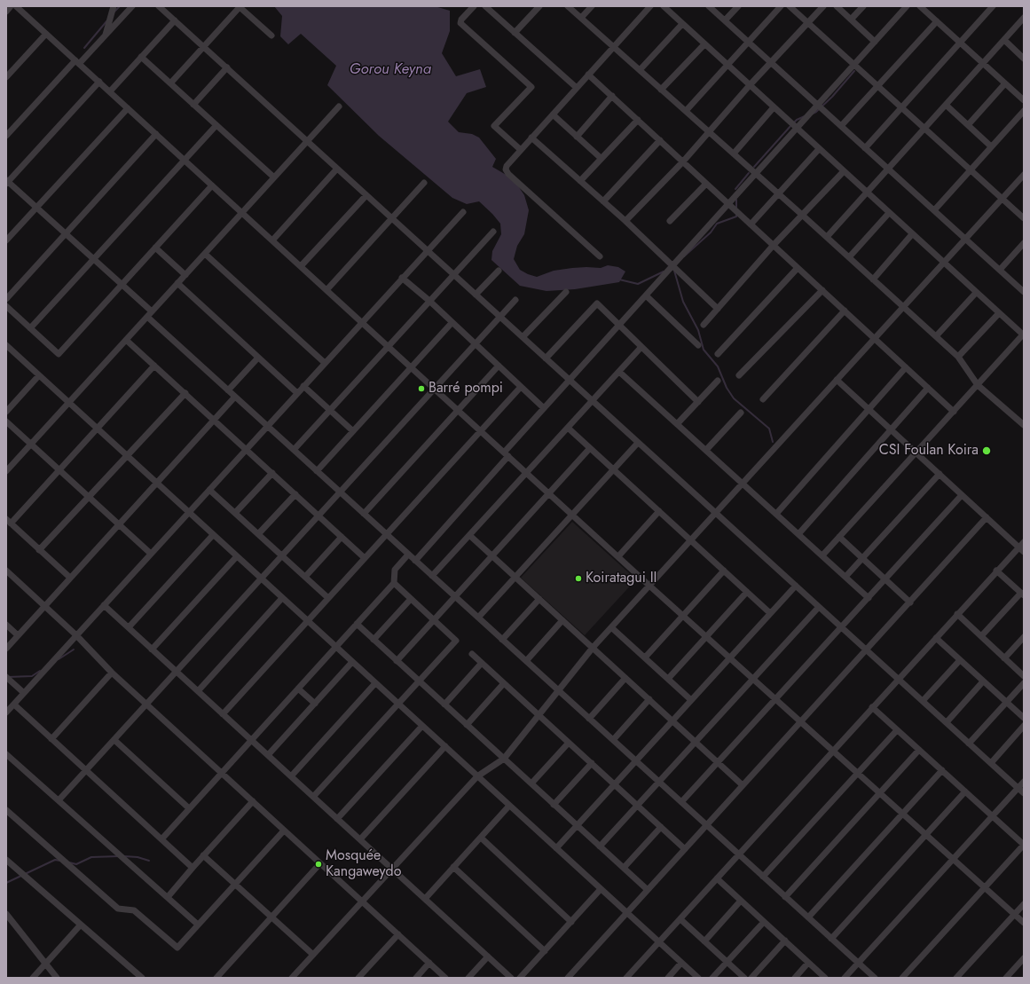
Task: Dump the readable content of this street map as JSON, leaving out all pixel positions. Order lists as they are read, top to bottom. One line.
{"water":["Gorou Keyna"],"places":["Barré pompi","CSI Foulan Koira","Koiratagui II","Mosquée Kangaweydo"]}
